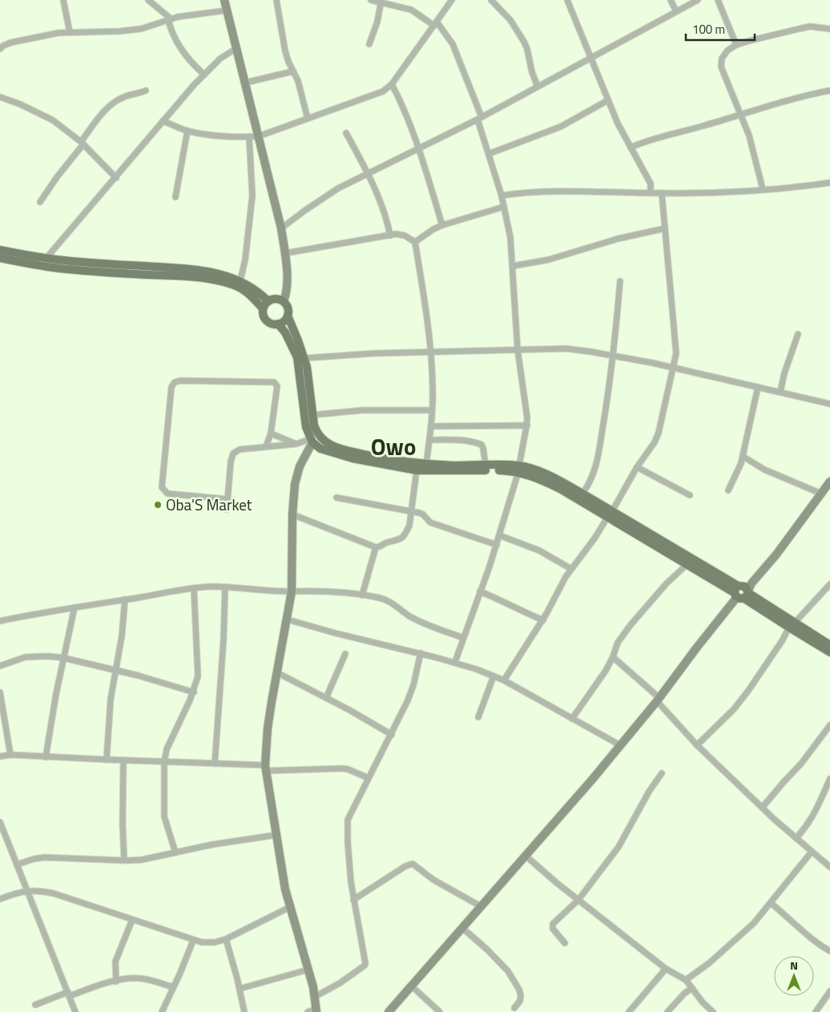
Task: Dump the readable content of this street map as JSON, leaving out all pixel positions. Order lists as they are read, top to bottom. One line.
{"districts":["Owo"],"places":["Oba'S Market"],"scale_bar":"100 m","north":"top"}
